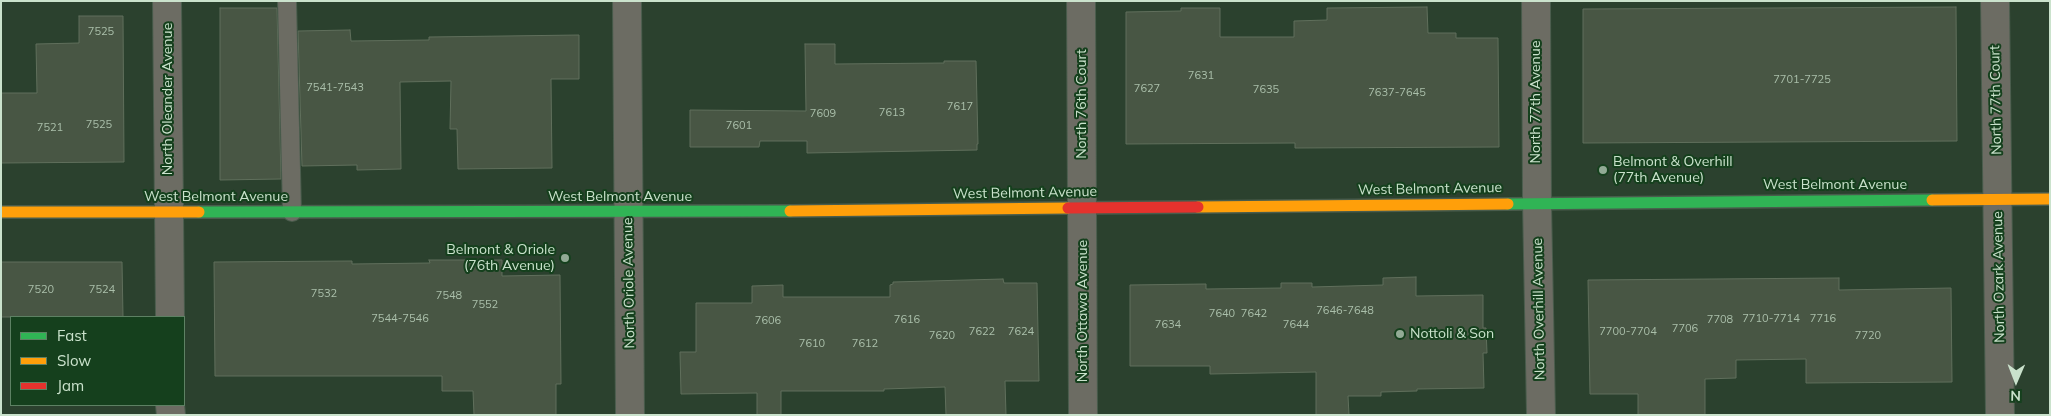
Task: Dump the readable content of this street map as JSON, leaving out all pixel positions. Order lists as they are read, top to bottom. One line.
{"streets":{"main road":["West Belmont Avenue"],"street":["North Oleander Avenue","North 77th Court","North 77th Avenue","North 76th Court","North Ozark Avenue","North Oriole Avenue","North Overhill Avenue","North Ottawa Avenue"]},"crossings":[["North Oleander Avenue","West Belmont Avenue"],["North 77th Court","West Belmont Avenue"],["North 77th Court","North Ozark Avenue"],["North 77th Avenue","West Belmont Avenue"],["North 77th Avenue","North Overhill Avenue"],["North 76th Court","West Belmont Avenue"],["North 76th Court","North Ottawa Avenue"],["West Belmont Avenue","North Ozark Avenue"],["West Belmont Avenue","North Oriole Avenue"],["West Belmont Avenue","North Overhill Avenue"],["West Belmont Avenue","North Ottawa Avenue"]],"places":["Belmont & Overhill (77th Avenue)","Belmont & Oriole (76th Avenue)","Nottoli & Son"],"house_numbers":["7525","7631","7701-7725","7541-7543","7627","7635","7637-7645","7617","7613","7609","7525","7601","7521","7520","7524","7532","7548","7552","7646-7648","7640","7642","7544-7546","7710-7714","7716","7616","7708","7606","7634","7644","7706","7622","7624","7700-7704","7620","7720","7610","7612"],"legend":["Fast","Slow","Jam"],"north":"bottom"}
